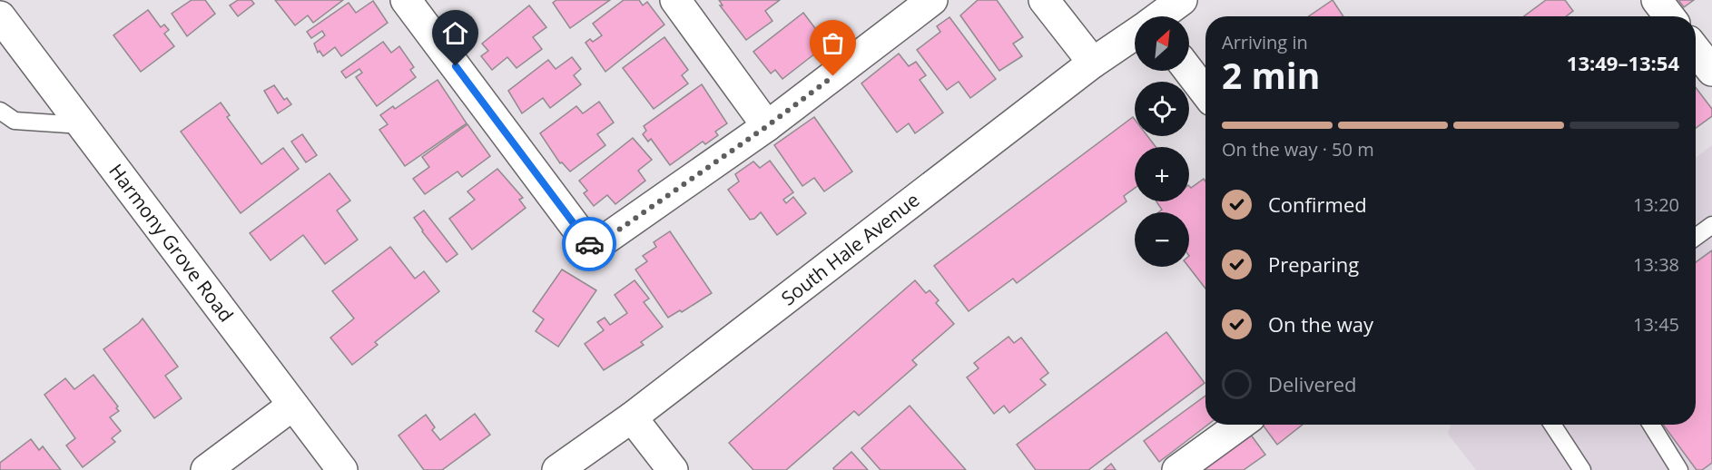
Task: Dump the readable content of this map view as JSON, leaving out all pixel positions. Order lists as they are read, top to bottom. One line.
{"streets":{"street":["Harmony Grove Road","South Hale Avenue"]},"north":"top right","page":{"map_buttons":["+","−"],"heading":["2 min","Arriving in","13:49–13:54"],"bar":"On the way · 50 m","list":[["Confirmed","13:20"],["Preparing","13:38"],["On the way","13:45"],"Delivered"]}}
